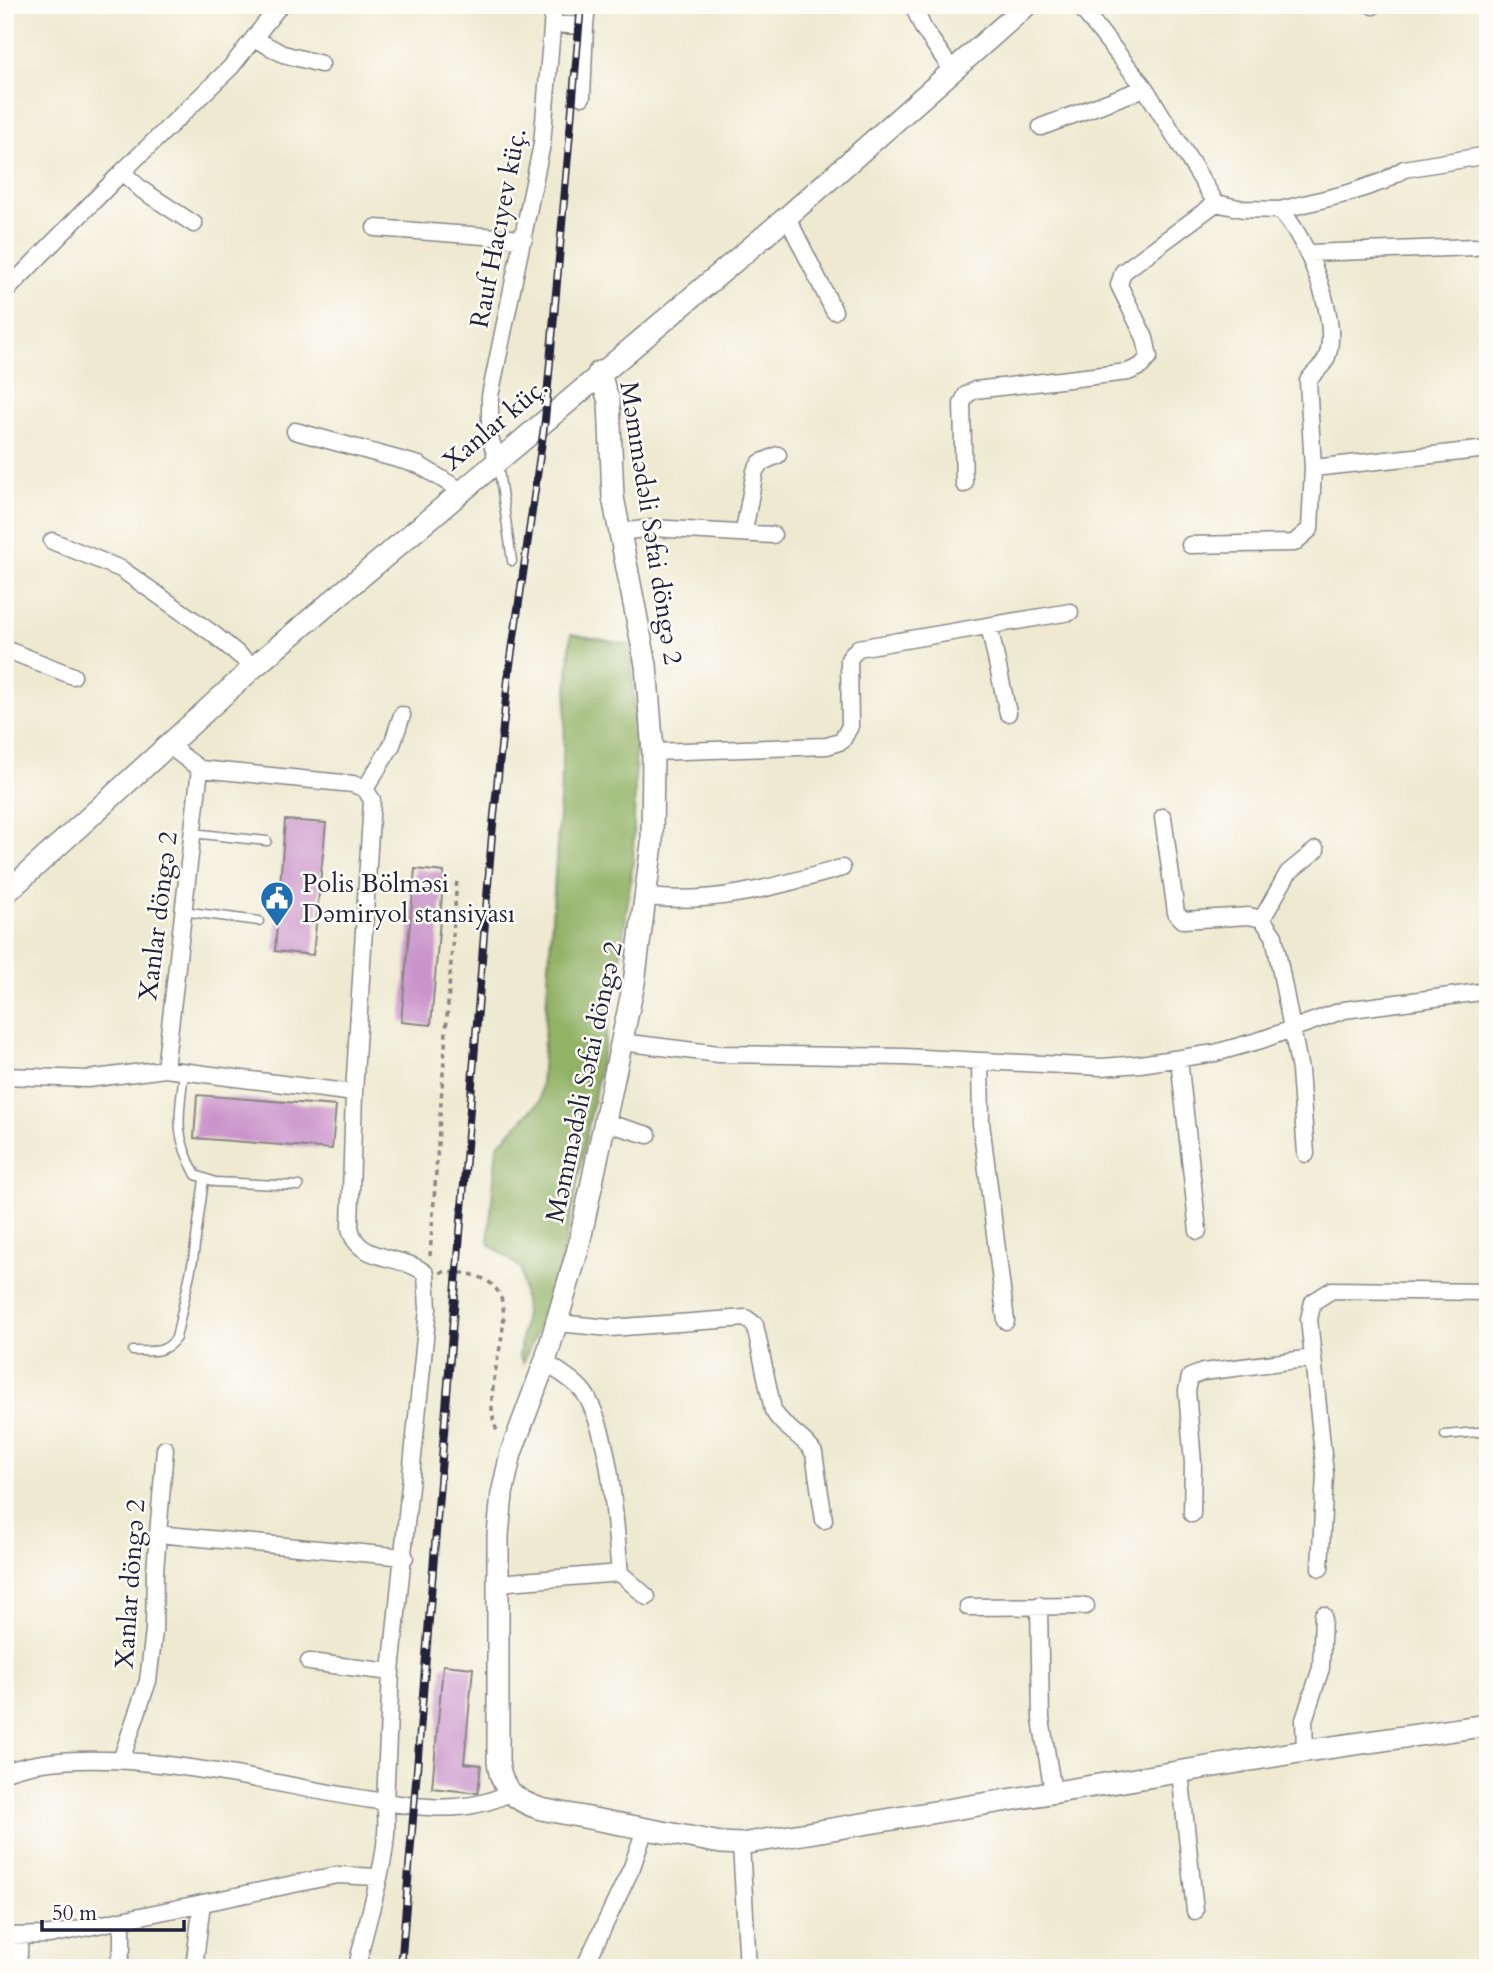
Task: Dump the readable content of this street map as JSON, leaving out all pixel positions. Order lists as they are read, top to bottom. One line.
{"streets":{"street":["Rauf Hacıyev küç.","Xanlar küç.","Məmmədəli Səfai döngə 2","Xanlar döngə 2"]},"crossings":[["Rauf Hacıyev küç.","Xanlar küç."],["Xanlar küç.","Məmmədəli Səfai döngə 2"]],"places":{"public building":["Polis Bölməsi Dəmiryol stansiyası"]},"scale_bar":"50 m"}
